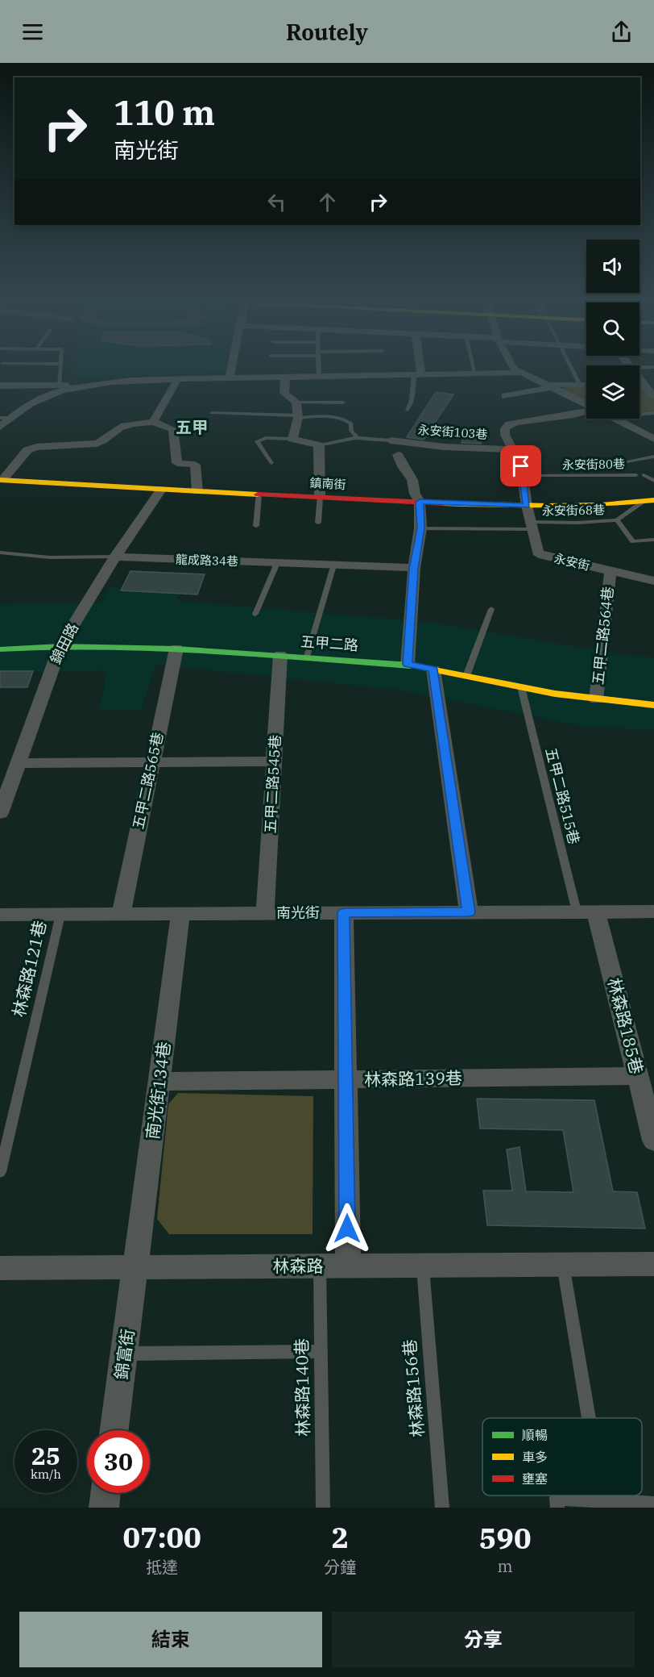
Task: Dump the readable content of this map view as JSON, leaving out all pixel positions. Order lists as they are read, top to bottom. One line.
{"streets":{"street":["永安街103巷","鎮南街","龍成路34巷","永安街","五甲二路564巷","錦田路","五甲二路","五甲二路565巷","五甲二路545巷","南光街","林森路185巷","林森路139巷","南光街134巷","林森路","錦富街"],"lane":["永安街80巷","永安街68巷","五甲二路515巷","林森路121巷","林森路140巷","林森路156巷"]},"crossings":[["永安街103巷","永安街"],["永安街80巷","永安街"],["鎮南街","永安街"],["鎮南街","錦田路"],["永安街68巷","永安街"],["龍成路34巷","錦田路"],["永安街","五甲二路564巷"],["五甲二路564巷","五甲二路"],["錦田路","五甲二路"],["五甲二路","五甲二路565巷"],["五甲二路","五甲二路545巷"],["五甲二路","五甲二路515巷"],["五甲二路565巷","南光街"],["五甲二路545巷","南光街"],["五甲二路515巷","南光街"],["五甲二路515巷","林森路185巷"],["南光街","林森路121巷"],["南光街","林森路185巷"],["南光街","南光街134巷"],["林森路185巷","林森路139巷"],["林森路139巷","南光街134巷"],["南光街134巷","林森路"],["南光街134巷","錦富街"],["林森路","錦富街"],["林森路","林森路140巷"],["林森路","林森路156巷"]],"districts":["五甲"],"legend":["順暢","車多","壅塞"],"page":{"header":"Routely","turn":["110 m","南光街"],"speed":"25 km/h","limit":"30","eta":["07:00","抵達","2","分鐘","590","m"],"buttons":["結束","分享"]}}
